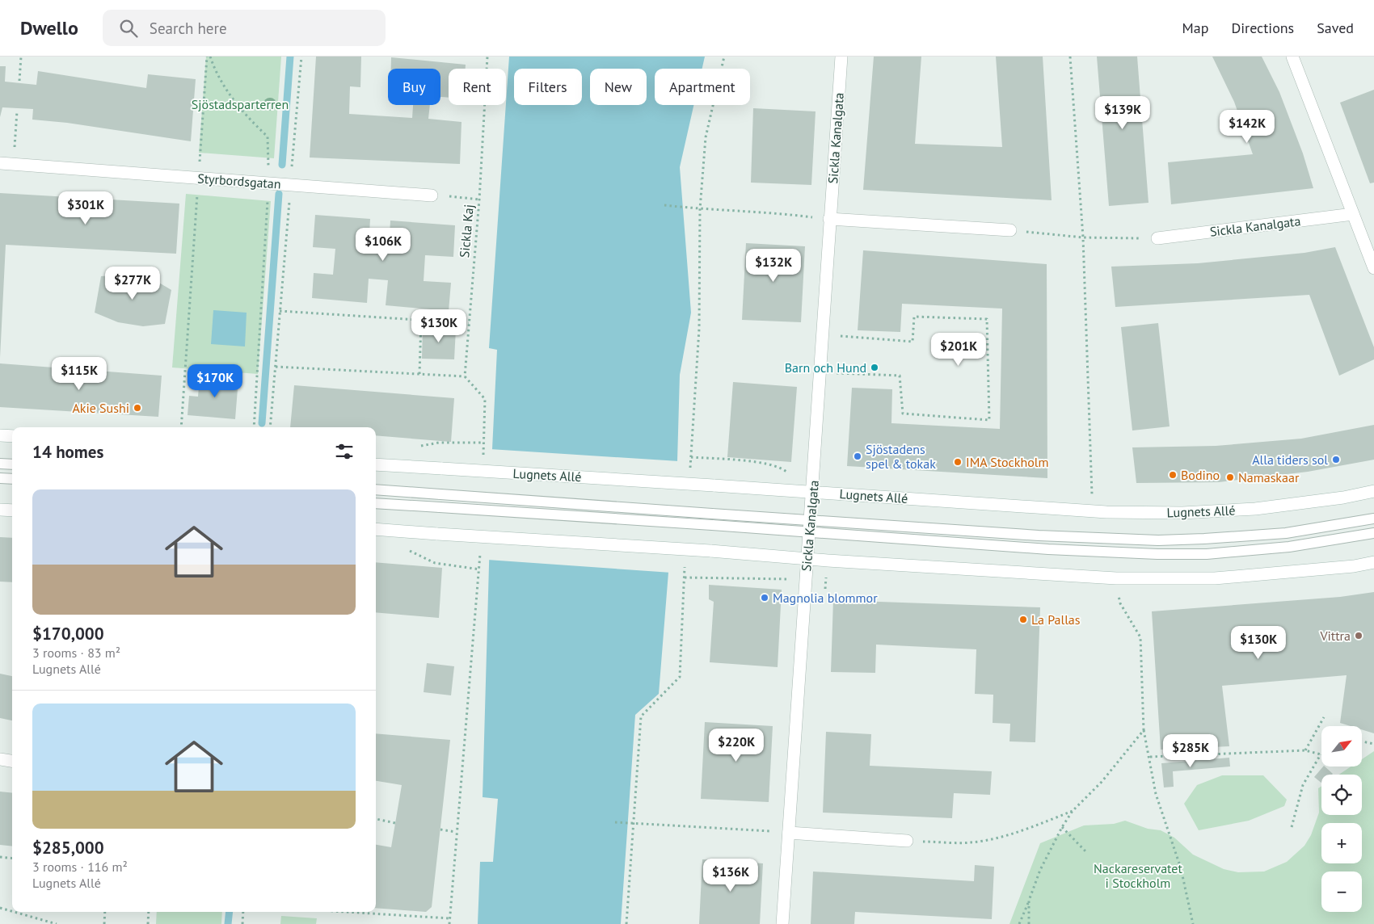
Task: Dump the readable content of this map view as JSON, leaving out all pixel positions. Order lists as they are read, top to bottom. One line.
{"streets":{"street":["Sickla Kanalgata","Styrbordsgatan","Lugnets Allé"],"path":["Sickla Kaj"]},"crossings":[["Sickla Kanalgata","Lugnets Allé"]],"parks":["Sjöstadsparterren","Nackareservatet i Stockholm"],"places":["Barn och Hund","Akie Sushi","Sjöstadens spel & tokak","Alla tiders sol","IMA Stockholm","Bodino","Namaskaar","Magnolia blommor","La Pallas","Vittra"],"north":"top right","page":{"header":"Dwello","search":"Search here","nav":["Map","Directions","Saved"],"chip":["Buy","Rent","Filters","New","Apartment"],"price":["$139K","$142K","$301K","$106K","$132K","$277K","$130K","$201K","$115K","$170K","$130K","$220K","$285K","$136K"],"heading":"14 homes","list":[{"name":"$170,000","note":"3 rooms · 83 m² · Lugnets Allé"},{"name":"$285,000","note":"3 rooms · 116 m² · Lugnets Allé"}],"map_buttons":["+","−"]}}
